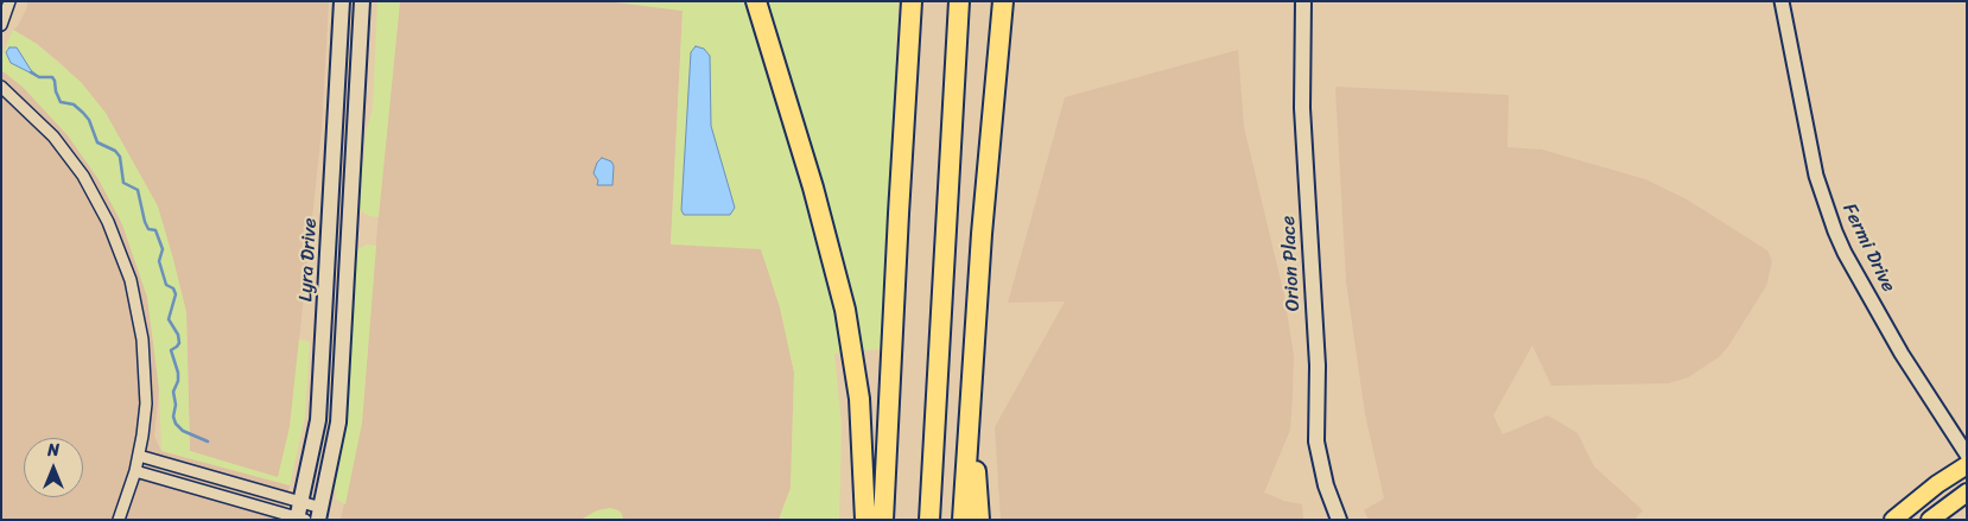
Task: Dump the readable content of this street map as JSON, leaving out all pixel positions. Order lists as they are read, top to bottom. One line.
{"streets":{"main road":["Lyra Drive","Orion Place"],"street":["Fermi Drive"]},"north":"top"}
